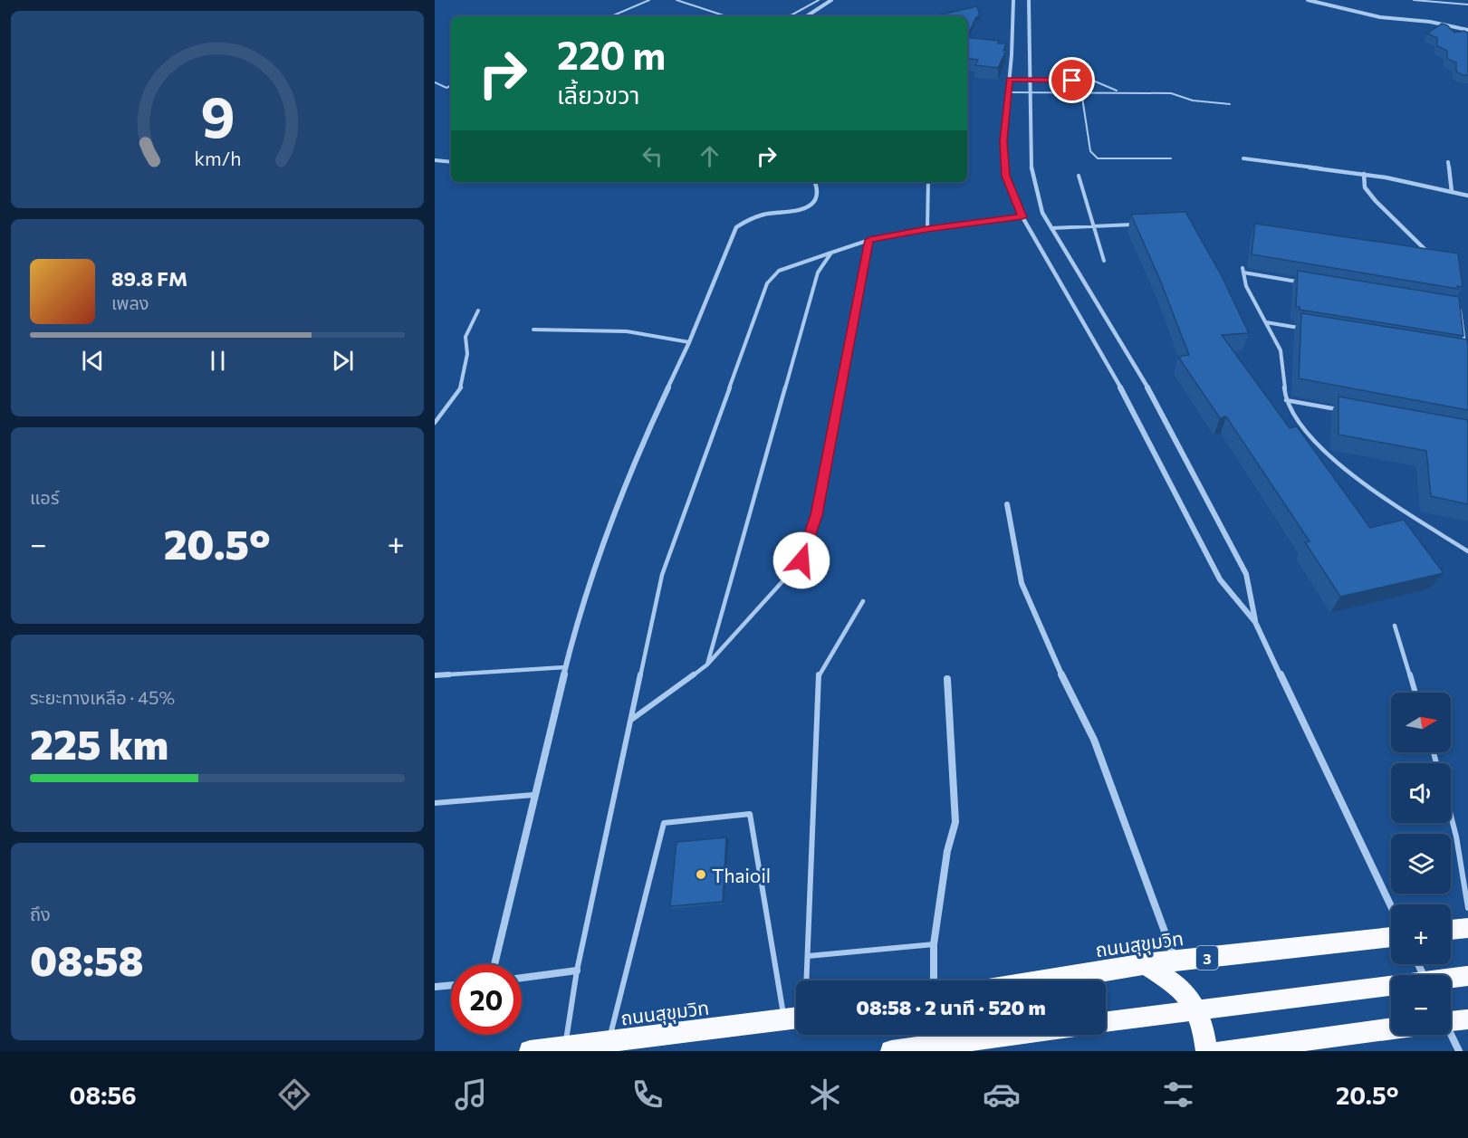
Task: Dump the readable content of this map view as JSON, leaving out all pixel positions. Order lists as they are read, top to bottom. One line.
{"streets":{"highway":["ถนนสุขุมวิท","3"]},"places":["Thaioil"],"north":"right","page":{"turn":["220 m","เลี้ยวขวา"],"song":["89.8 FM","เพลง"],"tile":["แอร์",["ระยะทางเหลือ · 45%","225 km"],["ถึง","08:58"]],"heat":["−","20.5°","+"],"map_buttons":["+","−"],"limit":"20","trip":"08:58 · 2 นาที · 520 m","tabs":["08:56","20.5°"],"gauge":["9","km/h"]}}
